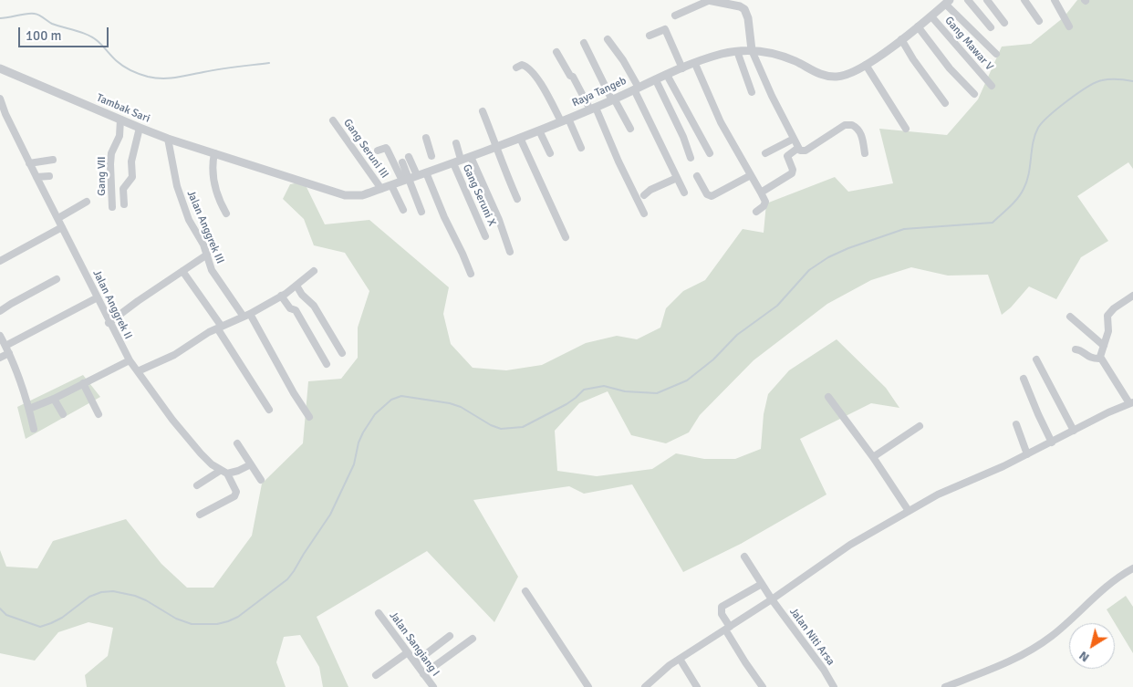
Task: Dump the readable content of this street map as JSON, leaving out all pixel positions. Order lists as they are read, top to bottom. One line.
{"streets":{"street":["Gang Mawar V","Raya Tangeb","Tambak Sari","Gang Seruni III","Gang VII","Gang Seruni X","Jalan Anggrek III","Jalan Anggrek II","Jalan Niti Arsa","Jalan Sangiang I"]},"crossings":[["Gang Mawar V","Raya Tangeb"],["Raya Tangeb","Tambak Sari"],["Raya Tangeb","Gang Seruni III"],["Raya Tangeb","Gang Seruni X"],["Tambak Sari","Gang VII"],["Tambak Sari","Jalan Anggrek III"]],"scale_bar":"100 m","north":"bottom left"}
